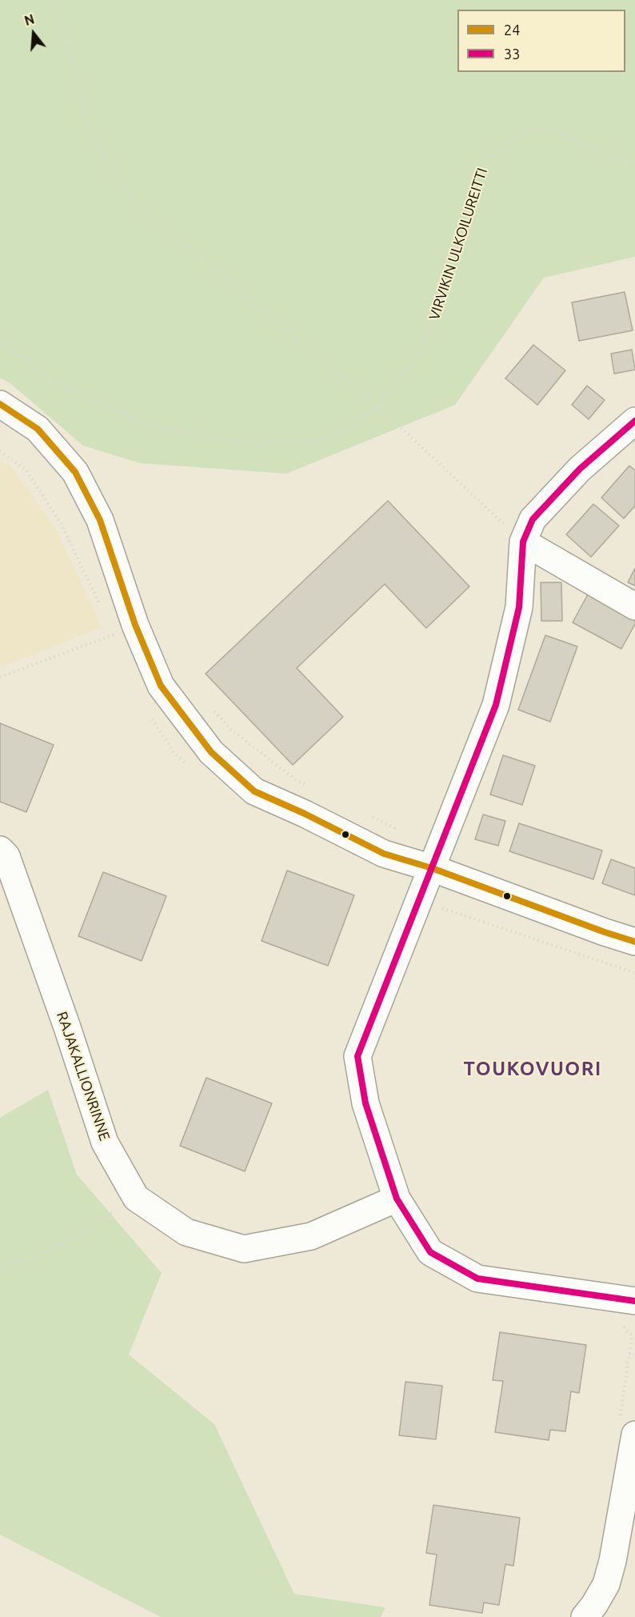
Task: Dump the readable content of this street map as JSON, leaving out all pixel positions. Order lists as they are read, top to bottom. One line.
{"streets":{"street":["RAJAKALLIONRINNE"],"path":["VIRVIKIN ULKOILUREITTI"]},"districts":["TOUKOVUORI"],"lines":["transit line 24","transit line 33"],"legend":["24","33"],"north":"top"}
